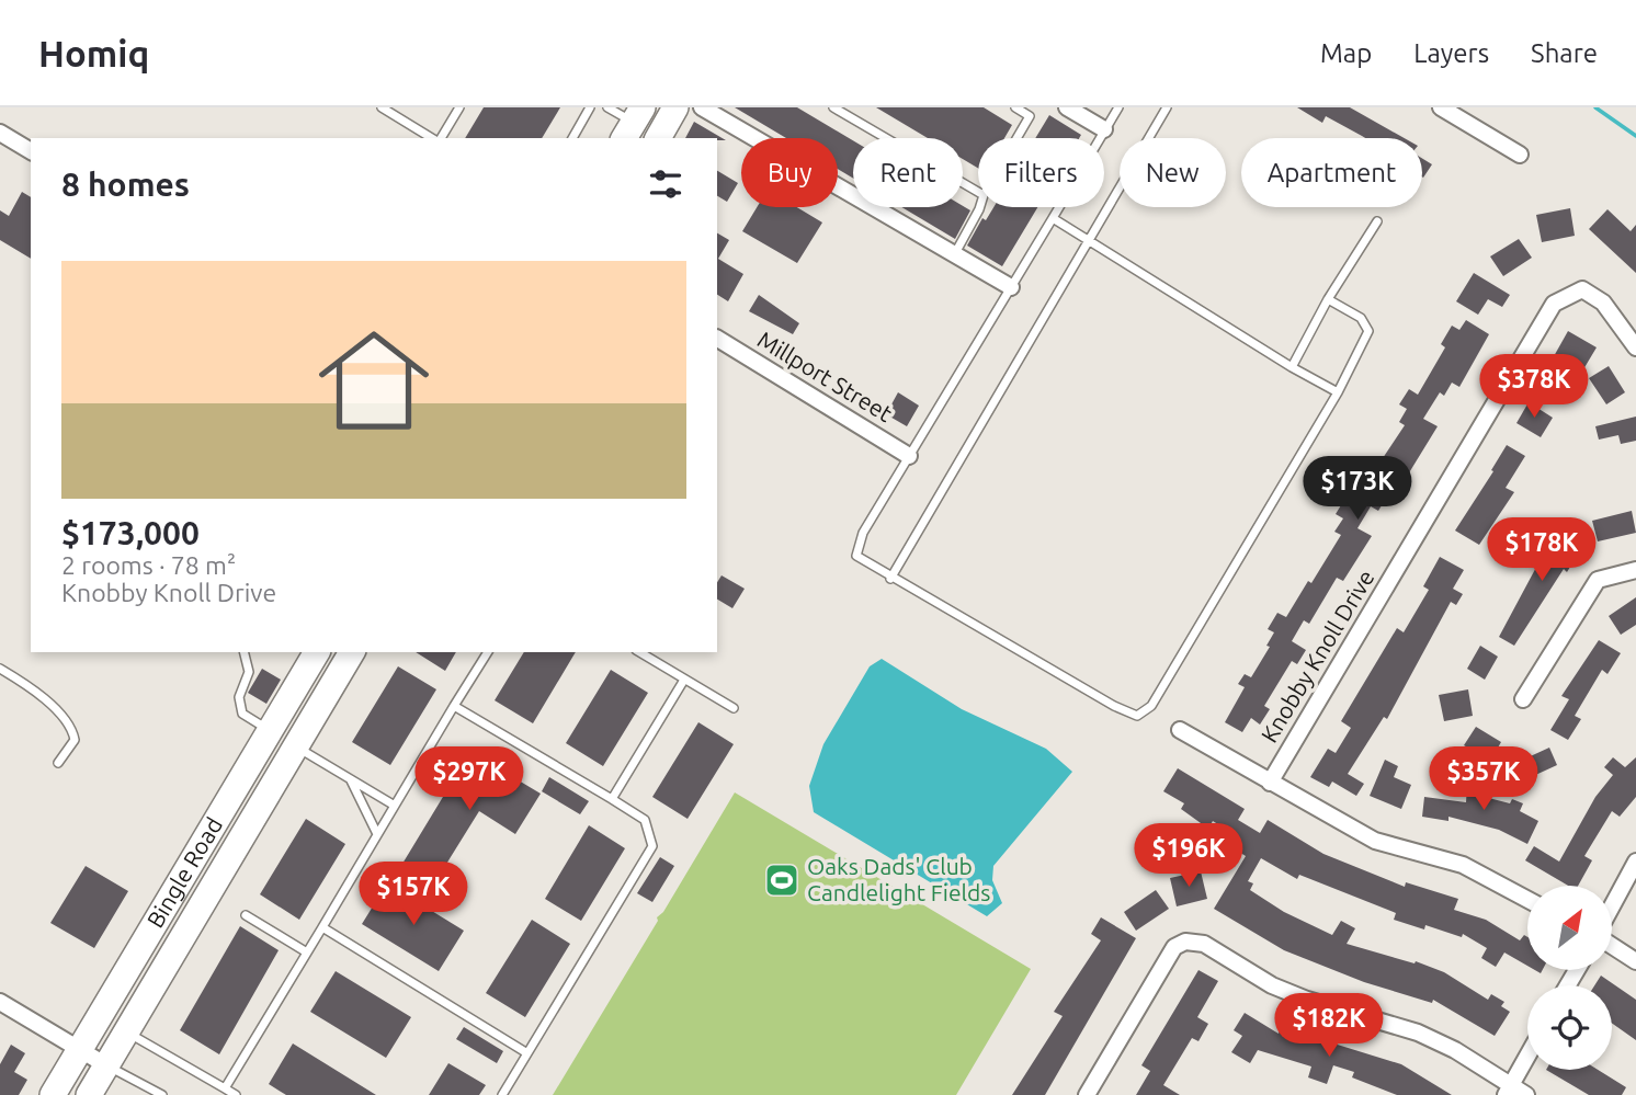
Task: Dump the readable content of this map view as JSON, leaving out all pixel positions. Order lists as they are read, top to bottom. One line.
{"streets":{"main road":["Bingle Road"],"street":["Millport Street","Knobby Knoll Drive"]},"places":{"sports":["Oaks Dads' Club Candlelight Fields"]},"north":"top right","page":{"header":"Homiq","nav":["Map","Layers","Share"],"chip":["Buy","Rent","Filters","New","Apartment"],"heading":"8 homes","list":[{"name":"$173,000","note":"2 rooms · 78 m² · Knobby Knoll Drive"}],"price":["$378K","$173K","$178K","$297K","$357K","$196K","$157K","$182K"]}}
